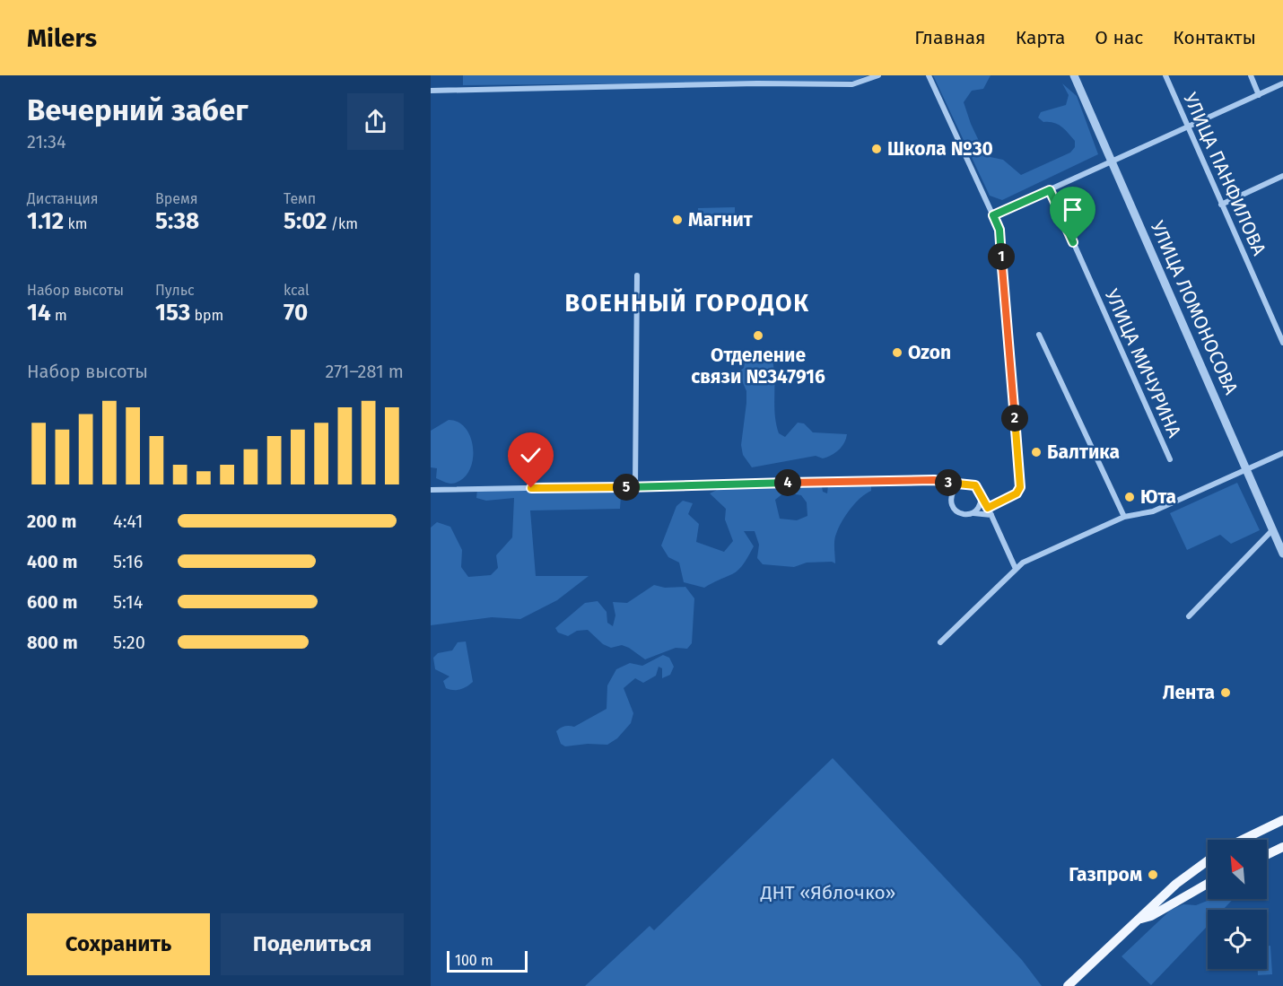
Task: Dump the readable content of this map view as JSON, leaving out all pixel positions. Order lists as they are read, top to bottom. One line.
{"streets":{"street":["УЛИЦА ПАНФИЛОВА","УЛИЦА ЛОМОНОСОВА","УЛИЦА МИЧУРИНА"]},"districts":["ВОЕННЫЙ ГОРОДОК"],"parks":["ДНТ «Яблочко»"],"places":["Школа №30","Магнит","Отделение связи №347916","Ozon","Балтика","Юта","Лента","Газпром"],"scale_bar":"100 m","north":"top left","page":{"header":"Milers","nav":["Главная","Карта","О нас","Контакты"],"heading":["Вечерний забег","21:34"],"stats":[["Дистанция","1.12 km"],["Время","5:38"],["Темп","5:02 /km"],["Набор высоты","14 m"],["Пульс","153 bpm"],["kcal","70"]],"pins":["1","2","3","4","5"],"chart":["Набор высоты","271–281 m"],"list":[{"name":"200 m","note":"4:41"},{"name":"400 m","note":"5:16"},{"name":"600 m","note":"5:14"},{"name":"800 m","note":"5:20"}],"buttons":["Сохранить","Поделиться"],"scale":"100 m"}}
